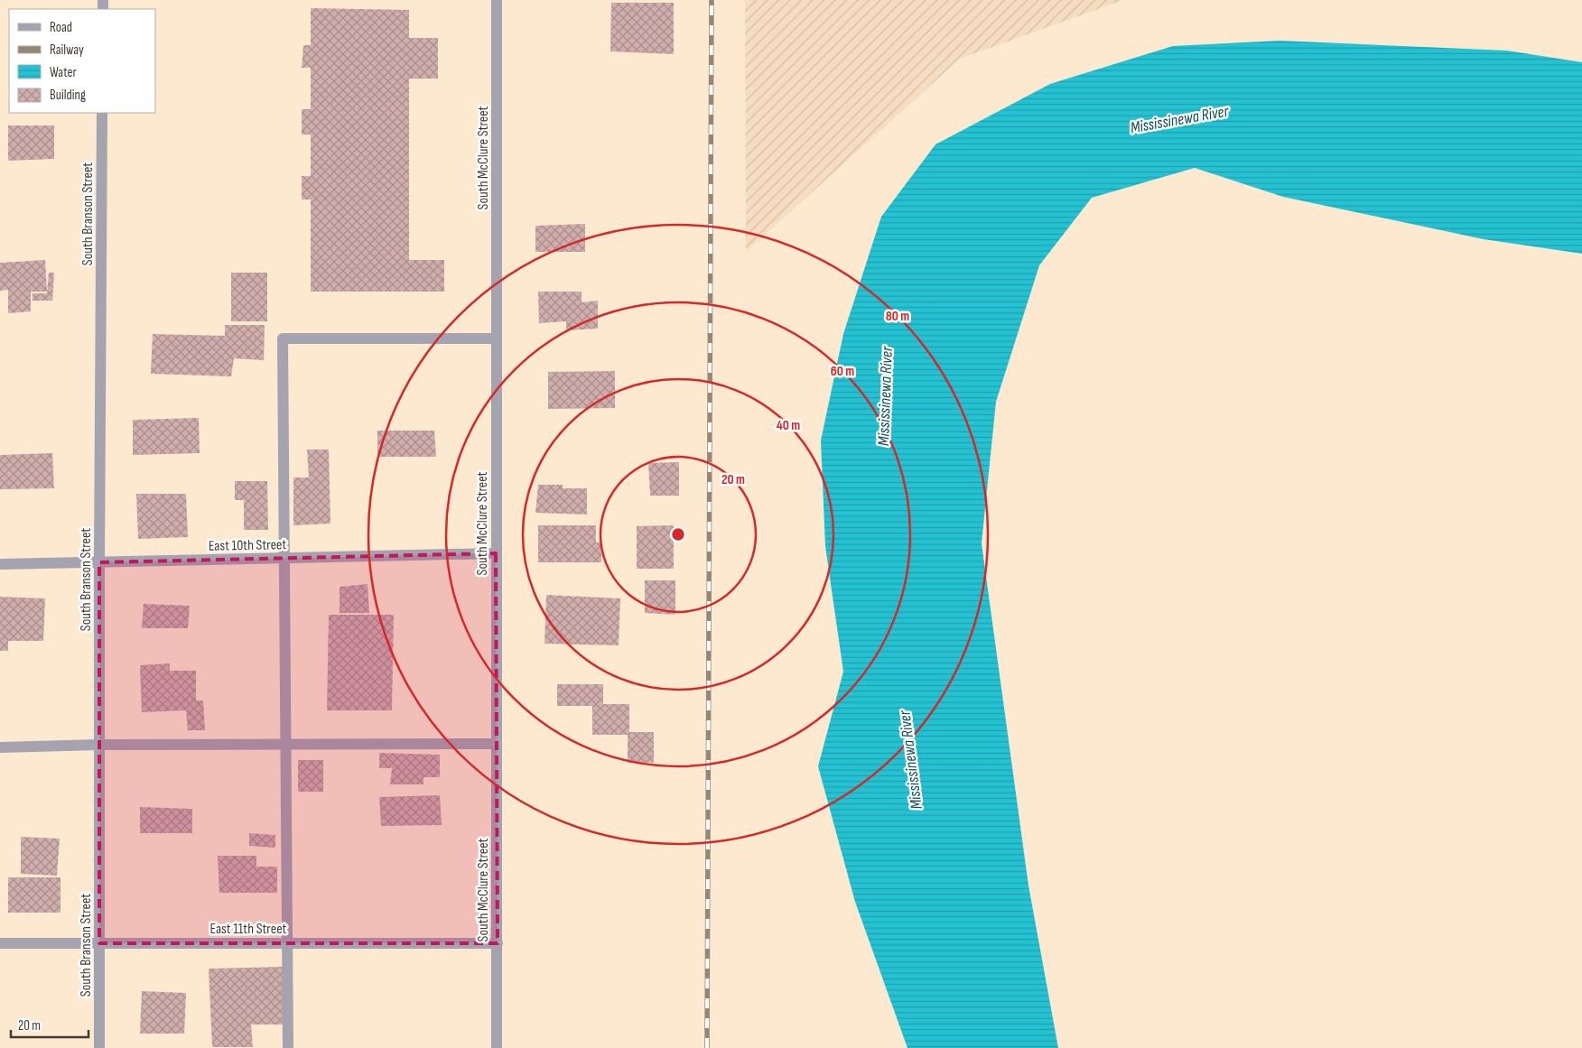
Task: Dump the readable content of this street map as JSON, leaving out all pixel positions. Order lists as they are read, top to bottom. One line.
{"streets":{"street":["South McClure Street","South Branson Street","East 10th Street","East 11th Street"]},"crossings":[["South McClure Street","East 10th Street"],["South McClure Street","East 11th Street"],["South Branson Street","East 10th Street"],["South Branson Street","East 11th Street"]],"water":["Mississinewa River"],"legend":["Road","Railway","Water","Building"],"scale_bar":"20 m","rings":["80 m","60 m","40 m","20 m"]}
